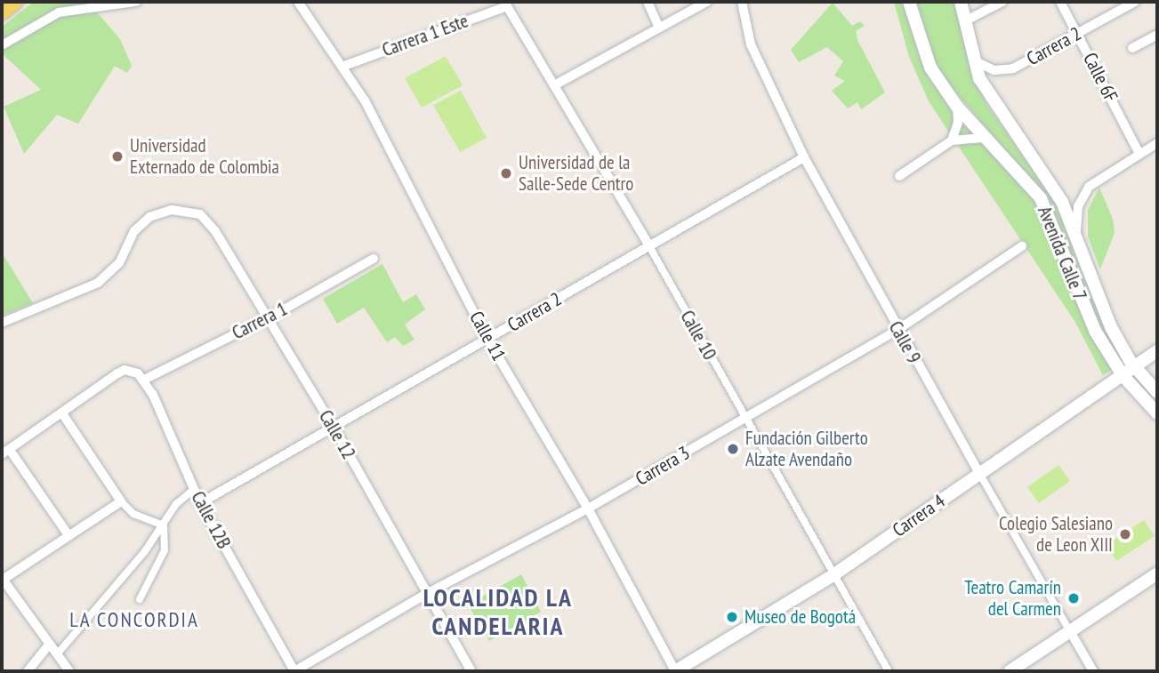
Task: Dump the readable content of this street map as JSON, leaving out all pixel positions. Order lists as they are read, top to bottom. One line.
{"streets":{"street":["Carrera 1 Este","Carrera 2","Calle 6F","Avenida Calle 7","Carrera 1","Calle 10","Calle 11","Calle 9","Calle 12","Carrera 3","Carrera 4","Calle 12B"]},"crossings":[["Carrera 1 Este","Calle 10"],["Carrera 1 Este","Calle 11"],["Carrera 2","Calle 6F"],["Carrera 2","Avenida Calle 7"],["Carrera 2","Calle 10"],["Carrera 2","Calle 11"],["Carrera 2","Calle 9"],["Carrera 2","Calle 12"],["Carrera 2","Calle 12B"],["Avenida Calle 7","Carrera 4"],["Carrera 1","Calle 12"],["Carrera 1","Calle 12B"],["Calle 10","Carrera 3"],["Calle 10","Carrera 4"],["Calle 11","Carrera 3"],["Calle 11","Carrera 4"],["Calle 9","Carrera 3"],["Calle 9","Carrera 4"],["Calle 12","Carrera 3"],["Carrera 3","Calle 12B"]],"districts":["LOCALIDAD LA CANDELARIA","LA CONCORDIA"],"places":["Universidad Externado de Colombia","Universidad de la Salle-Sede Centro","Fundación Gilberto Alzate Avendaño","Colegio Salesiano de Leon XIII","Teatro Camarín del Carmen","Museo de Bogotá"]}
